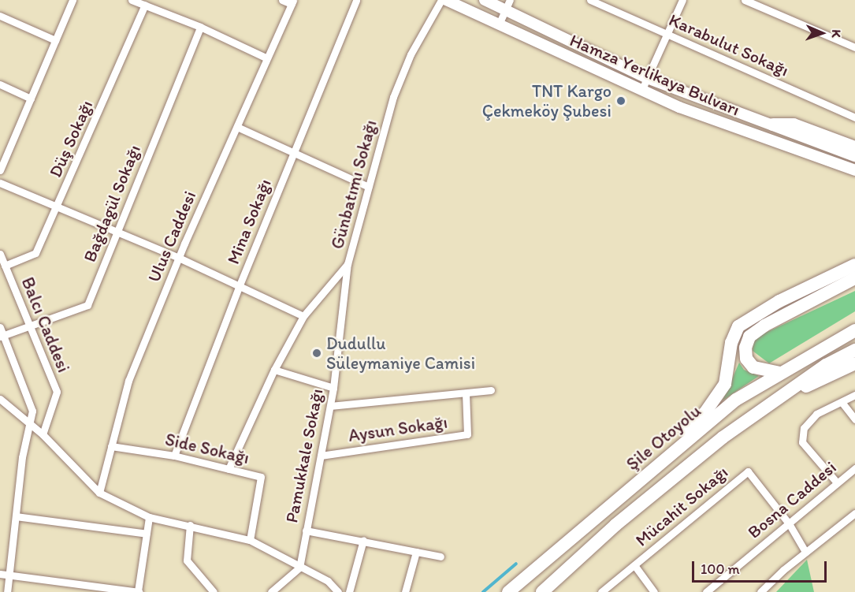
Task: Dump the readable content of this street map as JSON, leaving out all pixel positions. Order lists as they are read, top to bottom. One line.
{"streets":{"highway":["Şile Otoyolu"],"main road":["Hamza Yerlikaya Bulvarı"],"street":["Karabulut Sokağı","Düş Sokağı","Günbatımı Sokağı","Bağdagül Sokağı","Mina Sokağı","Ulus Caddesi","Balcı Caddesi","Aysun Sokağı","Side Sokağı","Pamukkale Sokağı","Bosna Caddesi","Mücahit Sokağı"]},"crossings":[["Düş Sokağı","Balcı Caddesi"],["Günbatımı Sokağı","Side Sokağı"],["Günbatımı Sokağı","Pamukkale Sokağı"],["Bağdagül Sokağı","Balcı Caddesi"],["Mina Sokağı","Side Sokağı"],["Ulus Caddesi","Side Sokağı"],["Aysun Sokağı","Pamukkale Sokağı"],["Bosna Caddesi","Mücahit Sokağı"]],"places":["TNT Kargo Çekmeköy Şubesi","Dudullu Süleymaniye Camisi"],"scale_bar":"100 m","north":"right"}
